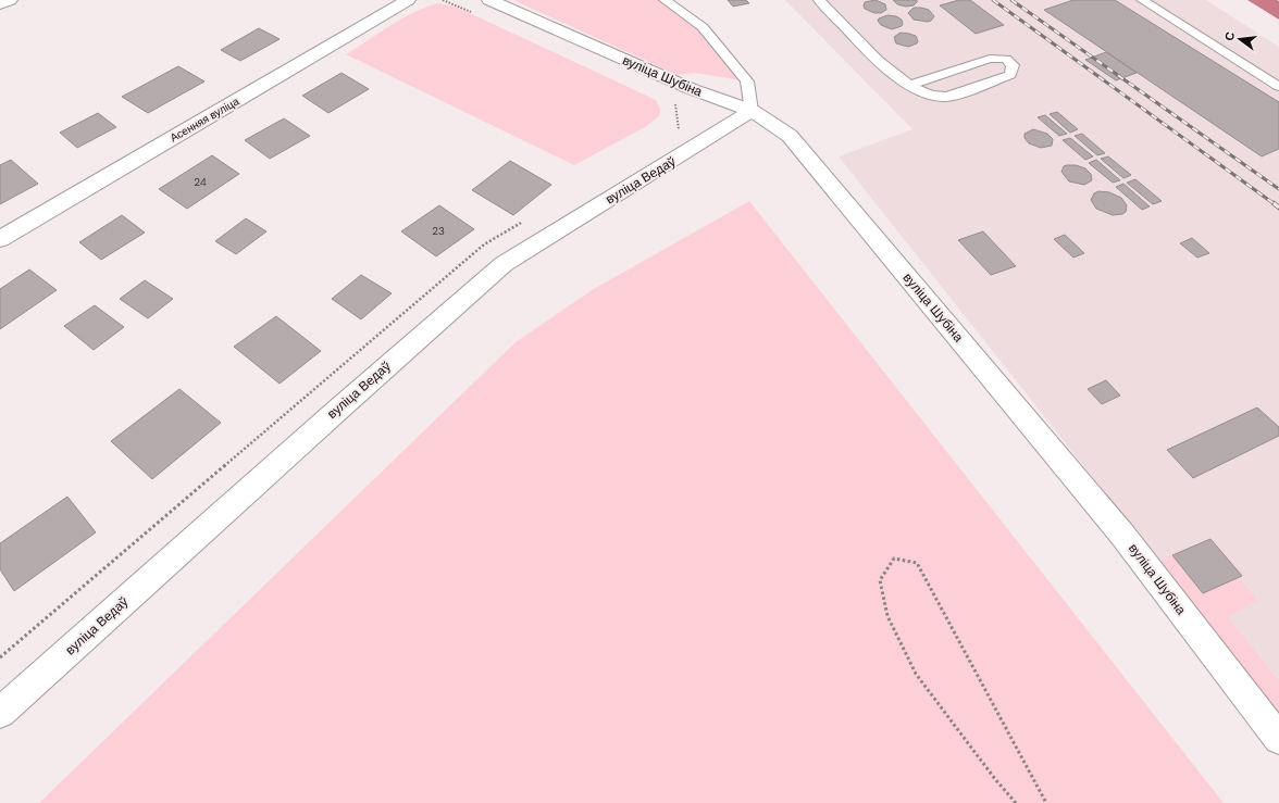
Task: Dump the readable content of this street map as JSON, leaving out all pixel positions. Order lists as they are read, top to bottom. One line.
{"streets":{"street":["вуліца Шубіна","Асенняя вуліца","вуліца Ведаў"]},"crossings":[["вуліца Шубіна","вуліца Ведаў"]],"house_numbers":["24","23"],"north":"left"}
